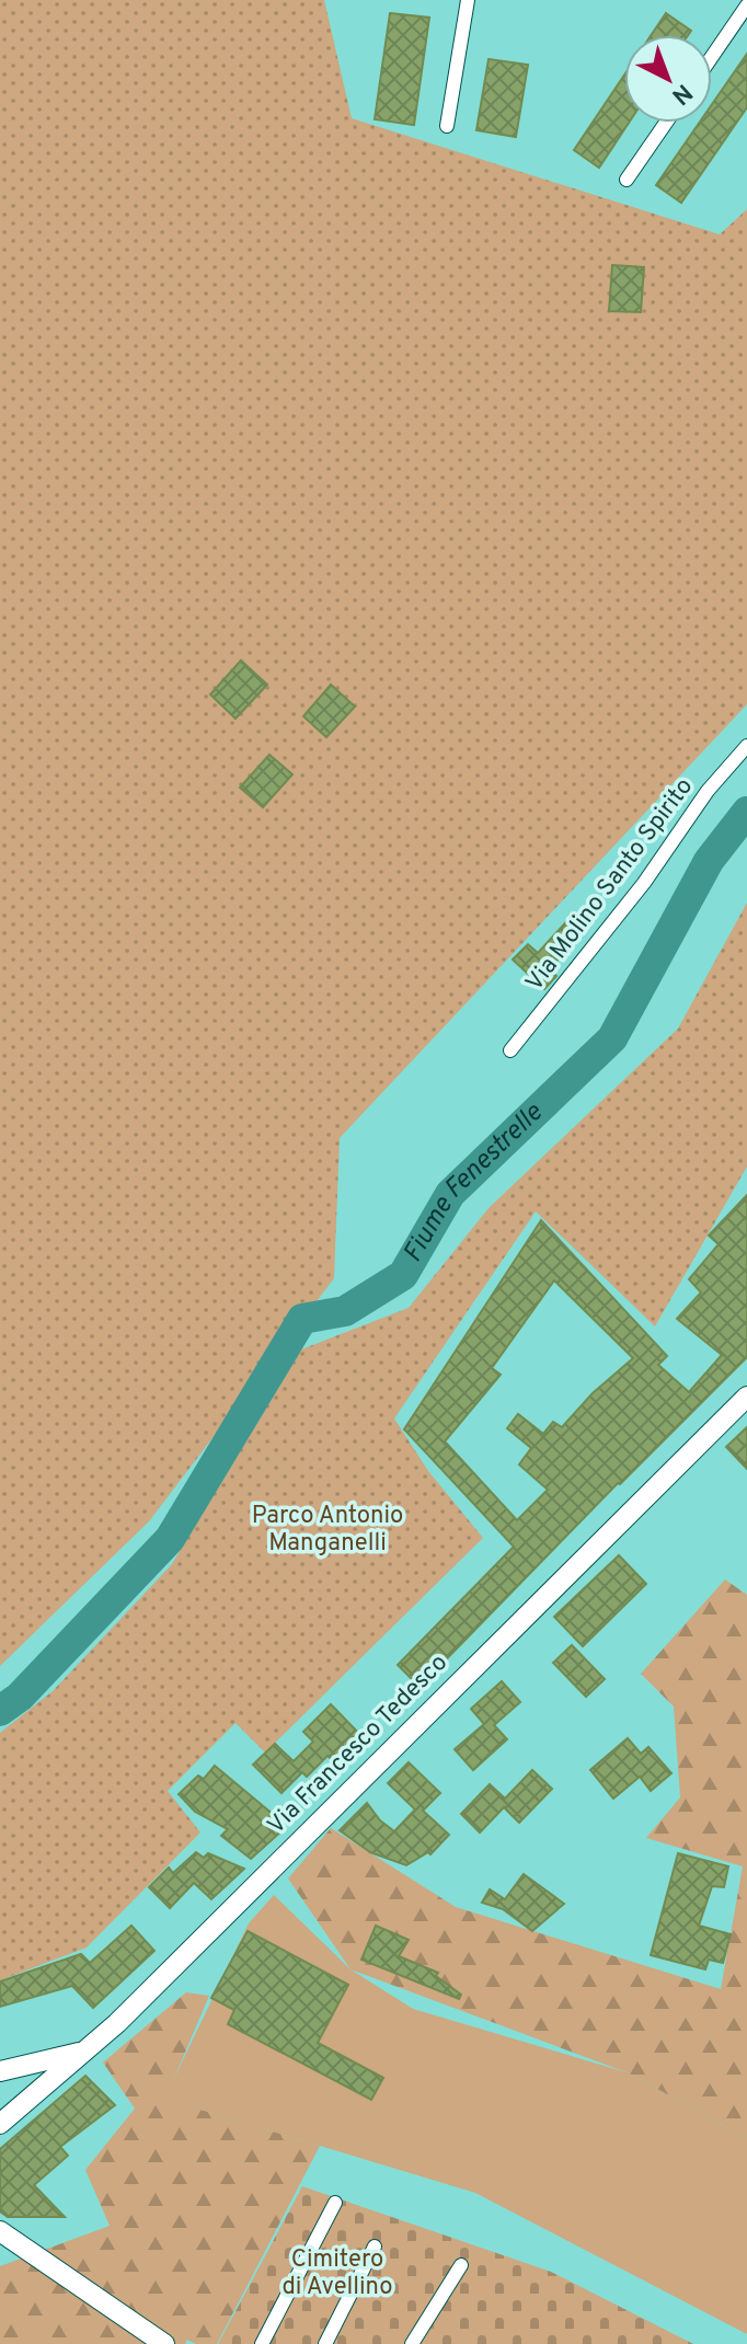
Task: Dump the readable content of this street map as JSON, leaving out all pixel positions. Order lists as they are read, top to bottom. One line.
{"streets":{"street":["Via Molino Santo Spirito","Via Francesco Tedesco"]},"water":["Fiume Fenestrelle"],"parks":["Parco Antonio Manganelli","Cimitero di Avellino"],"north":"bottom right"}
